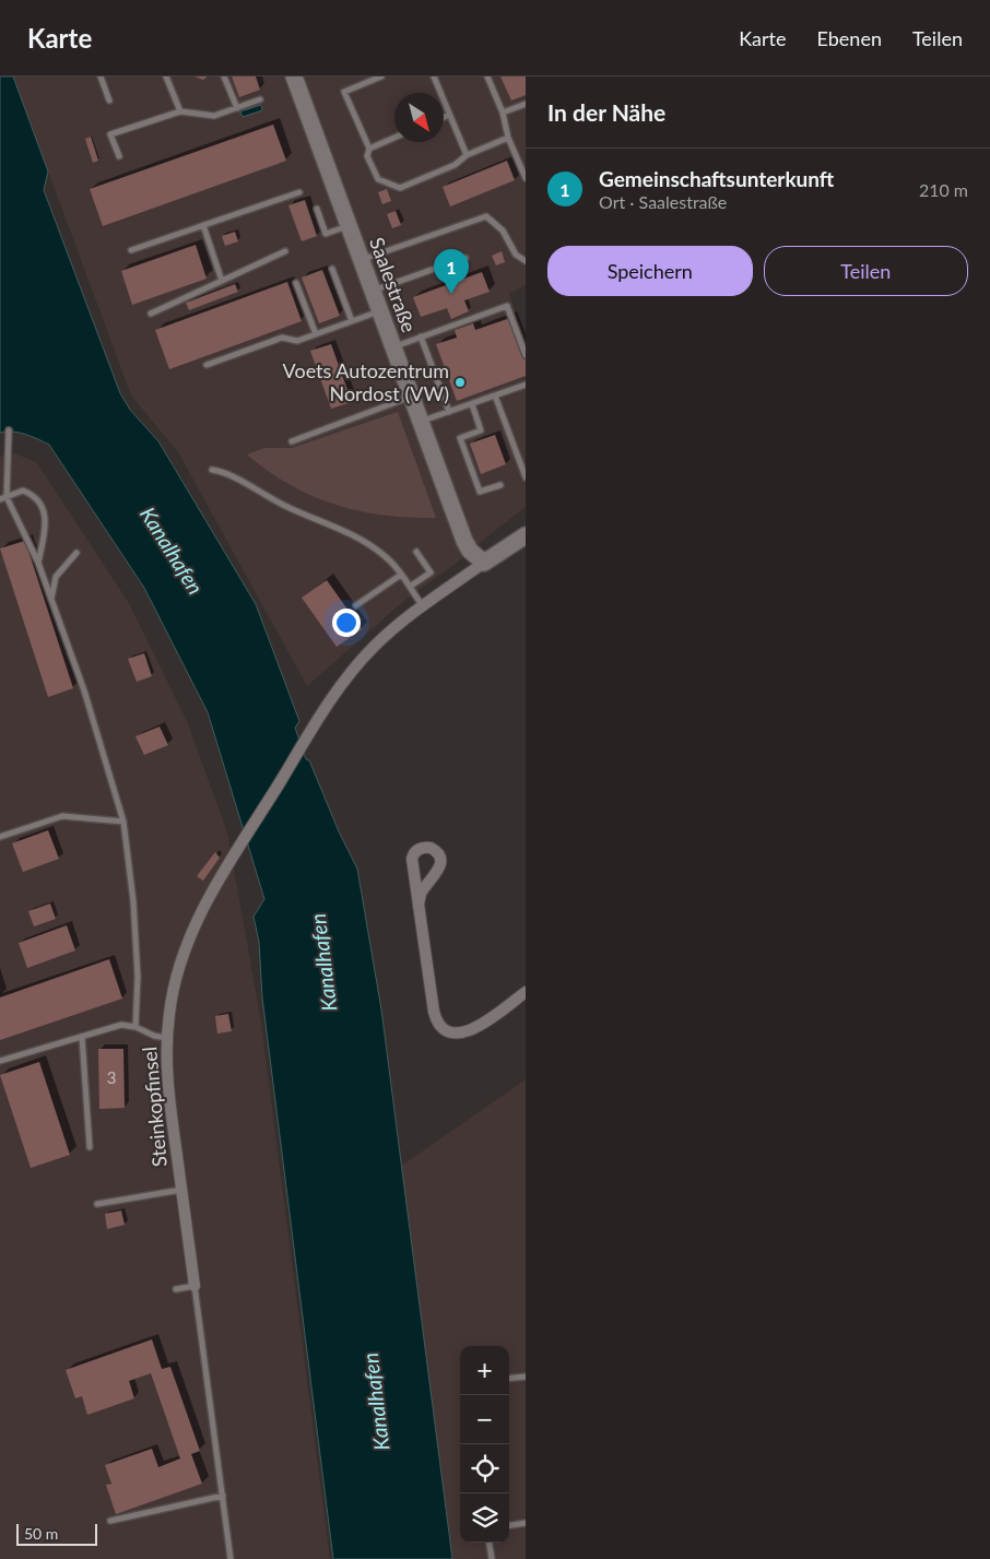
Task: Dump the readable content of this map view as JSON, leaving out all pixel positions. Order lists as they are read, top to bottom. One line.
{"streets":{"main road":["Saalestraße"],"street":["Steinkopfinsel"]},"crossings":[["Saalestraße","Steinkopfinsel"]],"water":["Kanalhafen"],"places":["Voets Autozentrum Nordost (VW)"],"house_numbers":["3"],"scale_bar":"50 m","north":"bottom right","page":{"header":"Karte","nav":["Karte","Ebenen","Teilen"],"heading":"In der Nähe","list":[{"mark":"1","name":"Gemeinschaftsunterkunft","note":"Ort · Saalestraße","value":"210 m"}],"buttons":["Speichern","Teilen"],"pins":"1","map_buttons":["+","−"],"scale":"50 m"}}
